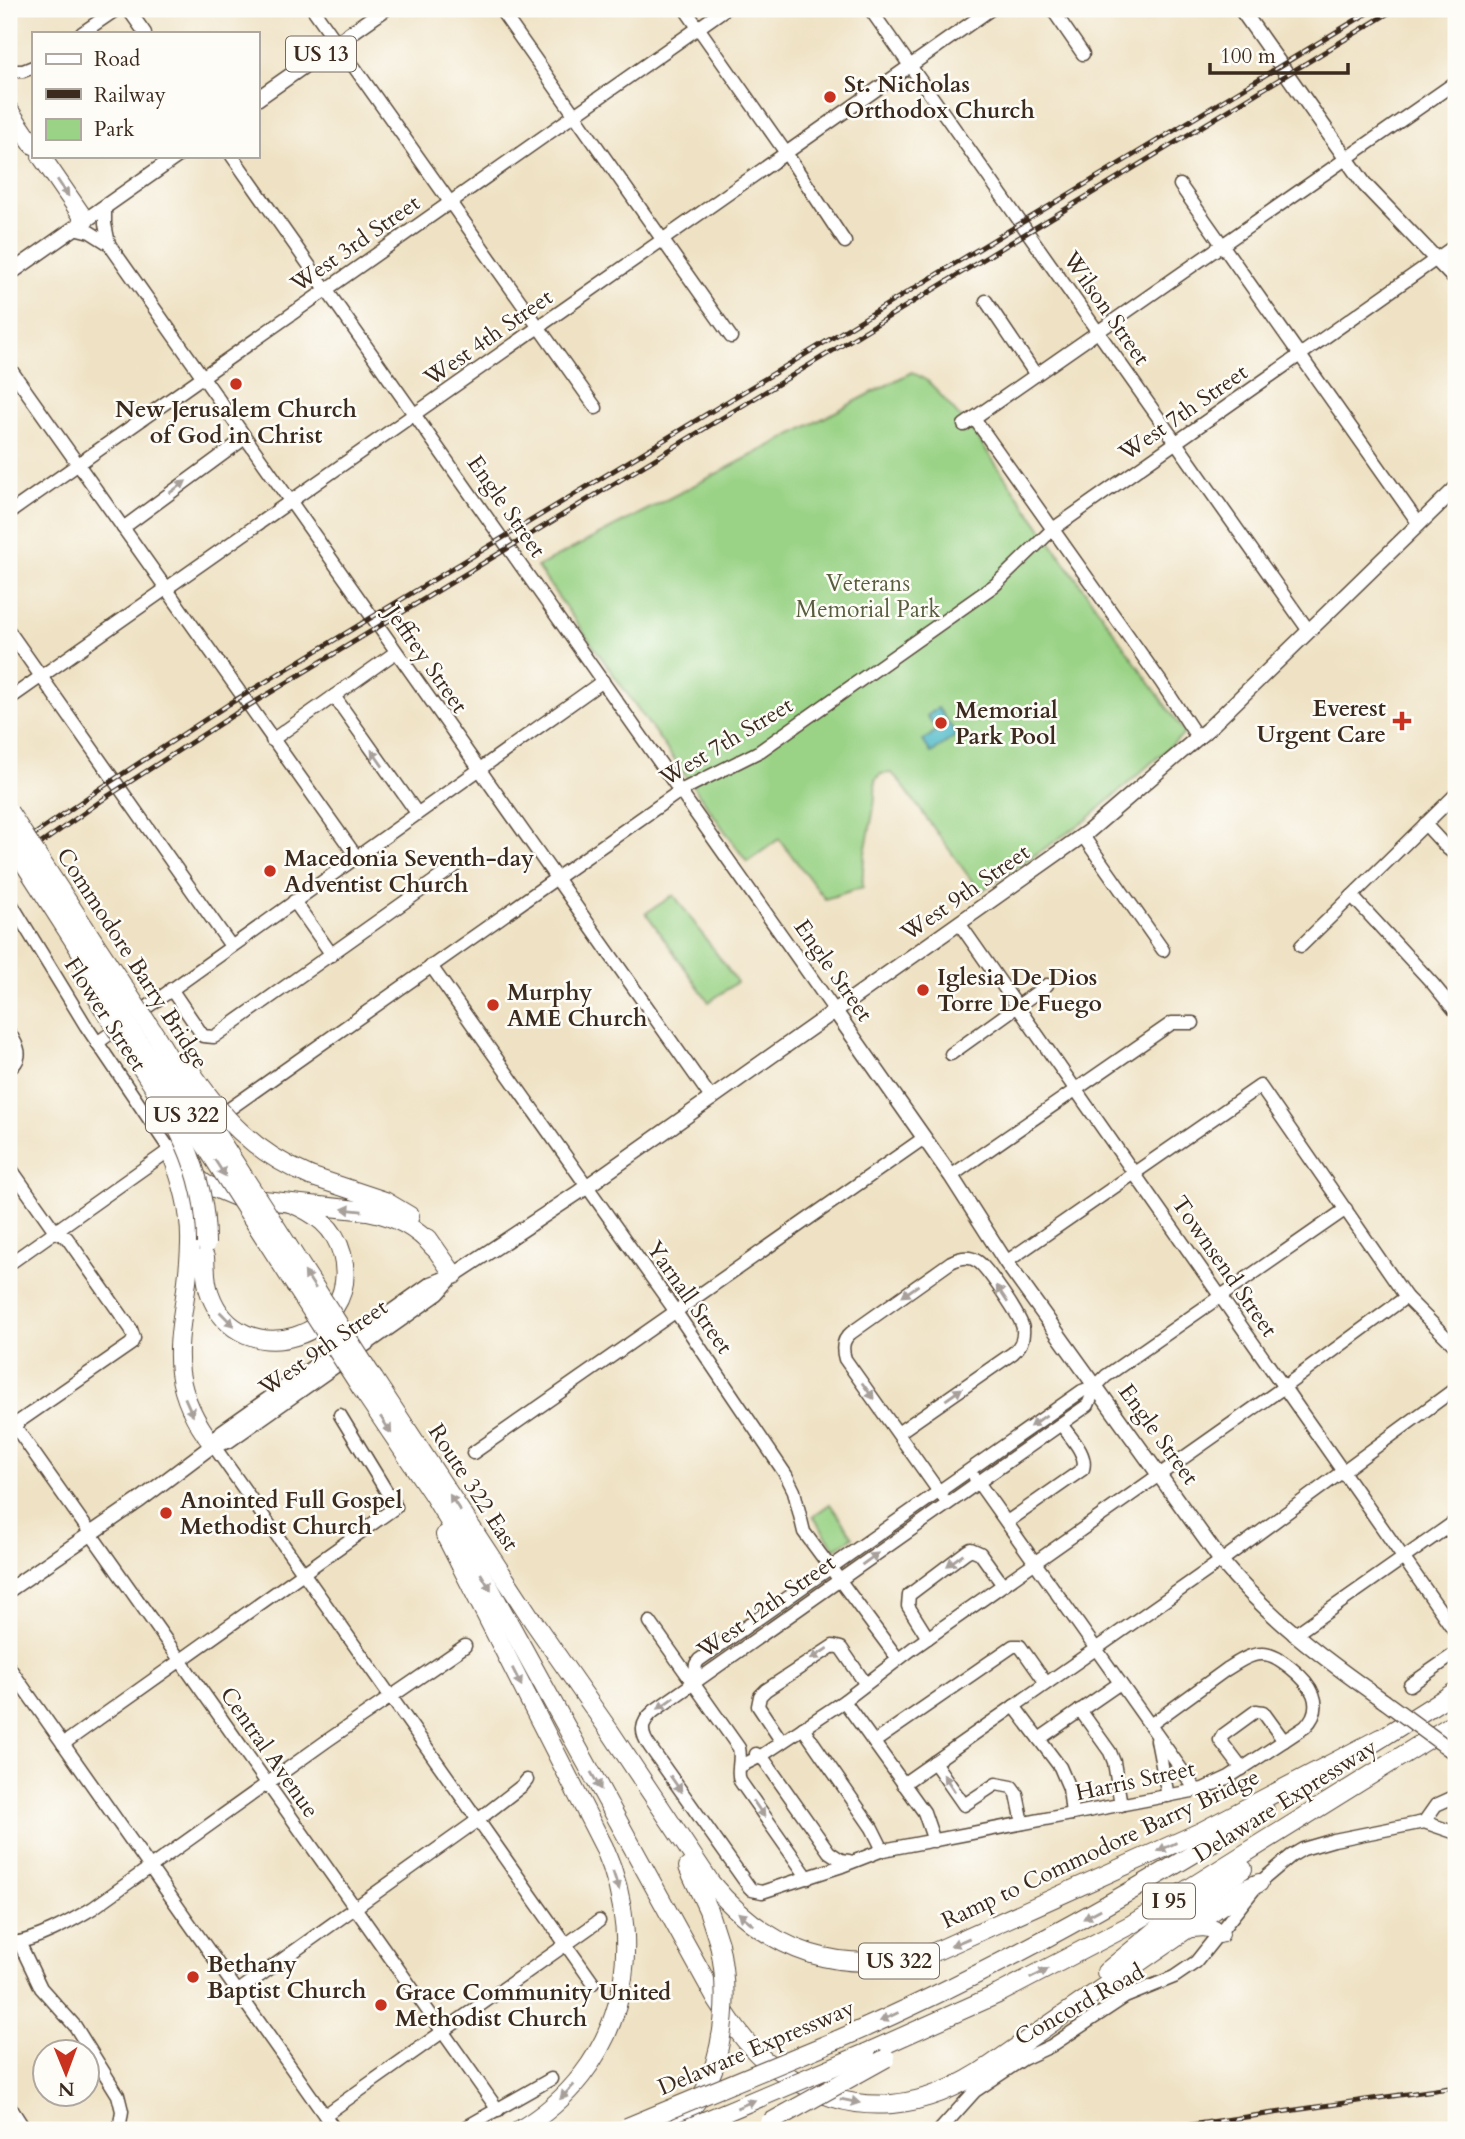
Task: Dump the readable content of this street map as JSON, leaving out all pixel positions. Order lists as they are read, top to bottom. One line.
{"streets":{"highway":["Commodore Barry Bridge","US 322","Route 322 East","Delaware Expressway","Ramp to Commodore Barry Bridge","I 95"],"main road":["US 13","Engle Street","West 9th Street"],"street":["West 3rd Street","Wilson Street","West 4th Street","West 7th Street","Jeffrey Street","Flower Street","Townsend Street","Yarnall Street","West 12th Street","Central Avenue","Harris Street","Concord Road"]},"crossings":[["West 3rd Street","Engle Street"],["West 3rd Street","Jeffrey Street"],["Wilson Street","West 4th Street"],["Wilson Street","West 7th Street"],["Wilson Street","West 9th Street"],["West 4th Street","Engle Street"],["West 4th Street","Jeffrey Street"],["West 7th Street","Engle Street"],["West 7th Street","Jeffrey Street"],["West 7th Street","Flower Street"],["West 7th Street","Yarnall Street"],["Engle Street","West 9th Street"],["Engle Street","West 12th Street"],["Jeffrey Street","West 9th Street"],["West 9th Street","Townsend Street"],["West 9th Street","Yarnall Street"],["West 9th Street","Central Avenue"],["Commodore Barry Bridge","US 322"],["Commodore Barry Bridge","Route 322 East"],["US 322","Route 322 East"],["US 322","Delaware Expressway"],["Townsend Street","West 12th Street"],["Yarnall Street","West 12th Street"],["Route 322 East","Ramp to Commodore Barry Bridge"],["West 12th Street","Harris Street"],["Delaware Expressway","Ramp to Commodore Barry Bridge"]],"one_way":["Ramp to Commodore Barry Bridge"],"parks":["Veterans Memorial Park"],"places":{"other":["St. Nicholas Orthodox Church","New Jerusalem Church of God in Christ","Memorial Park Pool","Macedonia Seventh-day Adventist Church","Iglesia De Dios Torre De Fuego","Murphy AME Church","Anointed Full Gospel Methodist Church","Bethany Baptist Church","Grace Community United Methodist Church"],"health":["Everest Urgent Care"]},"legend":["Road","Railway","Park"],"scale_bar":"100 m","north":"bottom"}
